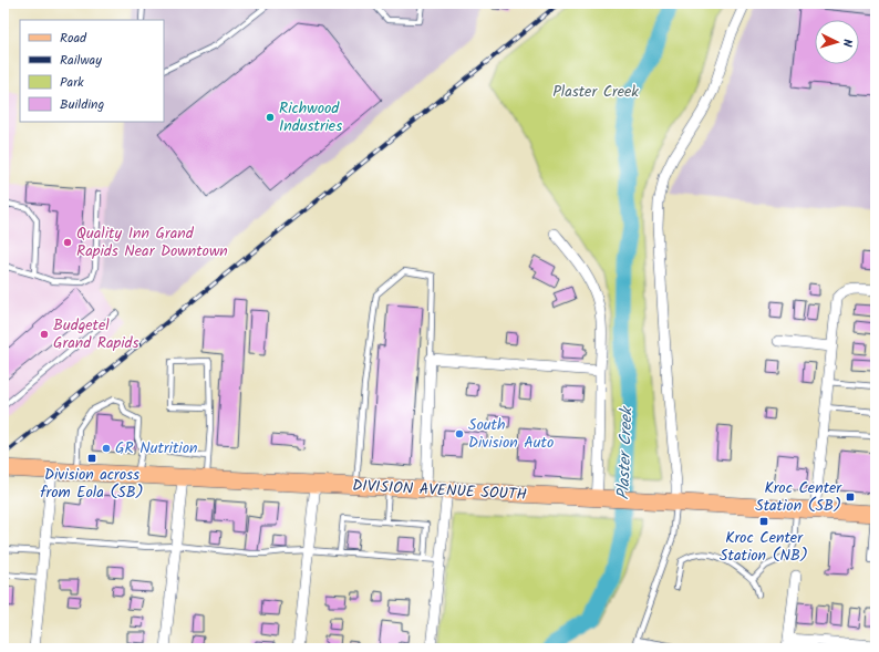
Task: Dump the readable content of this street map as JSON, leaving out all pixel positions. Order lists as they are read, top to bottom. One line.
{"streets":{"main road":["DIVISION AVENUE SOUTH"]},"water":["Plaster Creek"],"parks":["Plaster Creek"],"places":{"other":["Richwood Industries","Quality Inn Grand Rapids Near Downtown","Budgetel Grand Rapids","South Division Auto","GR Nutrition"],"transit":["Division across from Eola (SB)","Kroc Center Station (SB)","Kroc Center Station (NB)"]},"legend":["Road","Railway","Park","Building"],"north":"right"}
